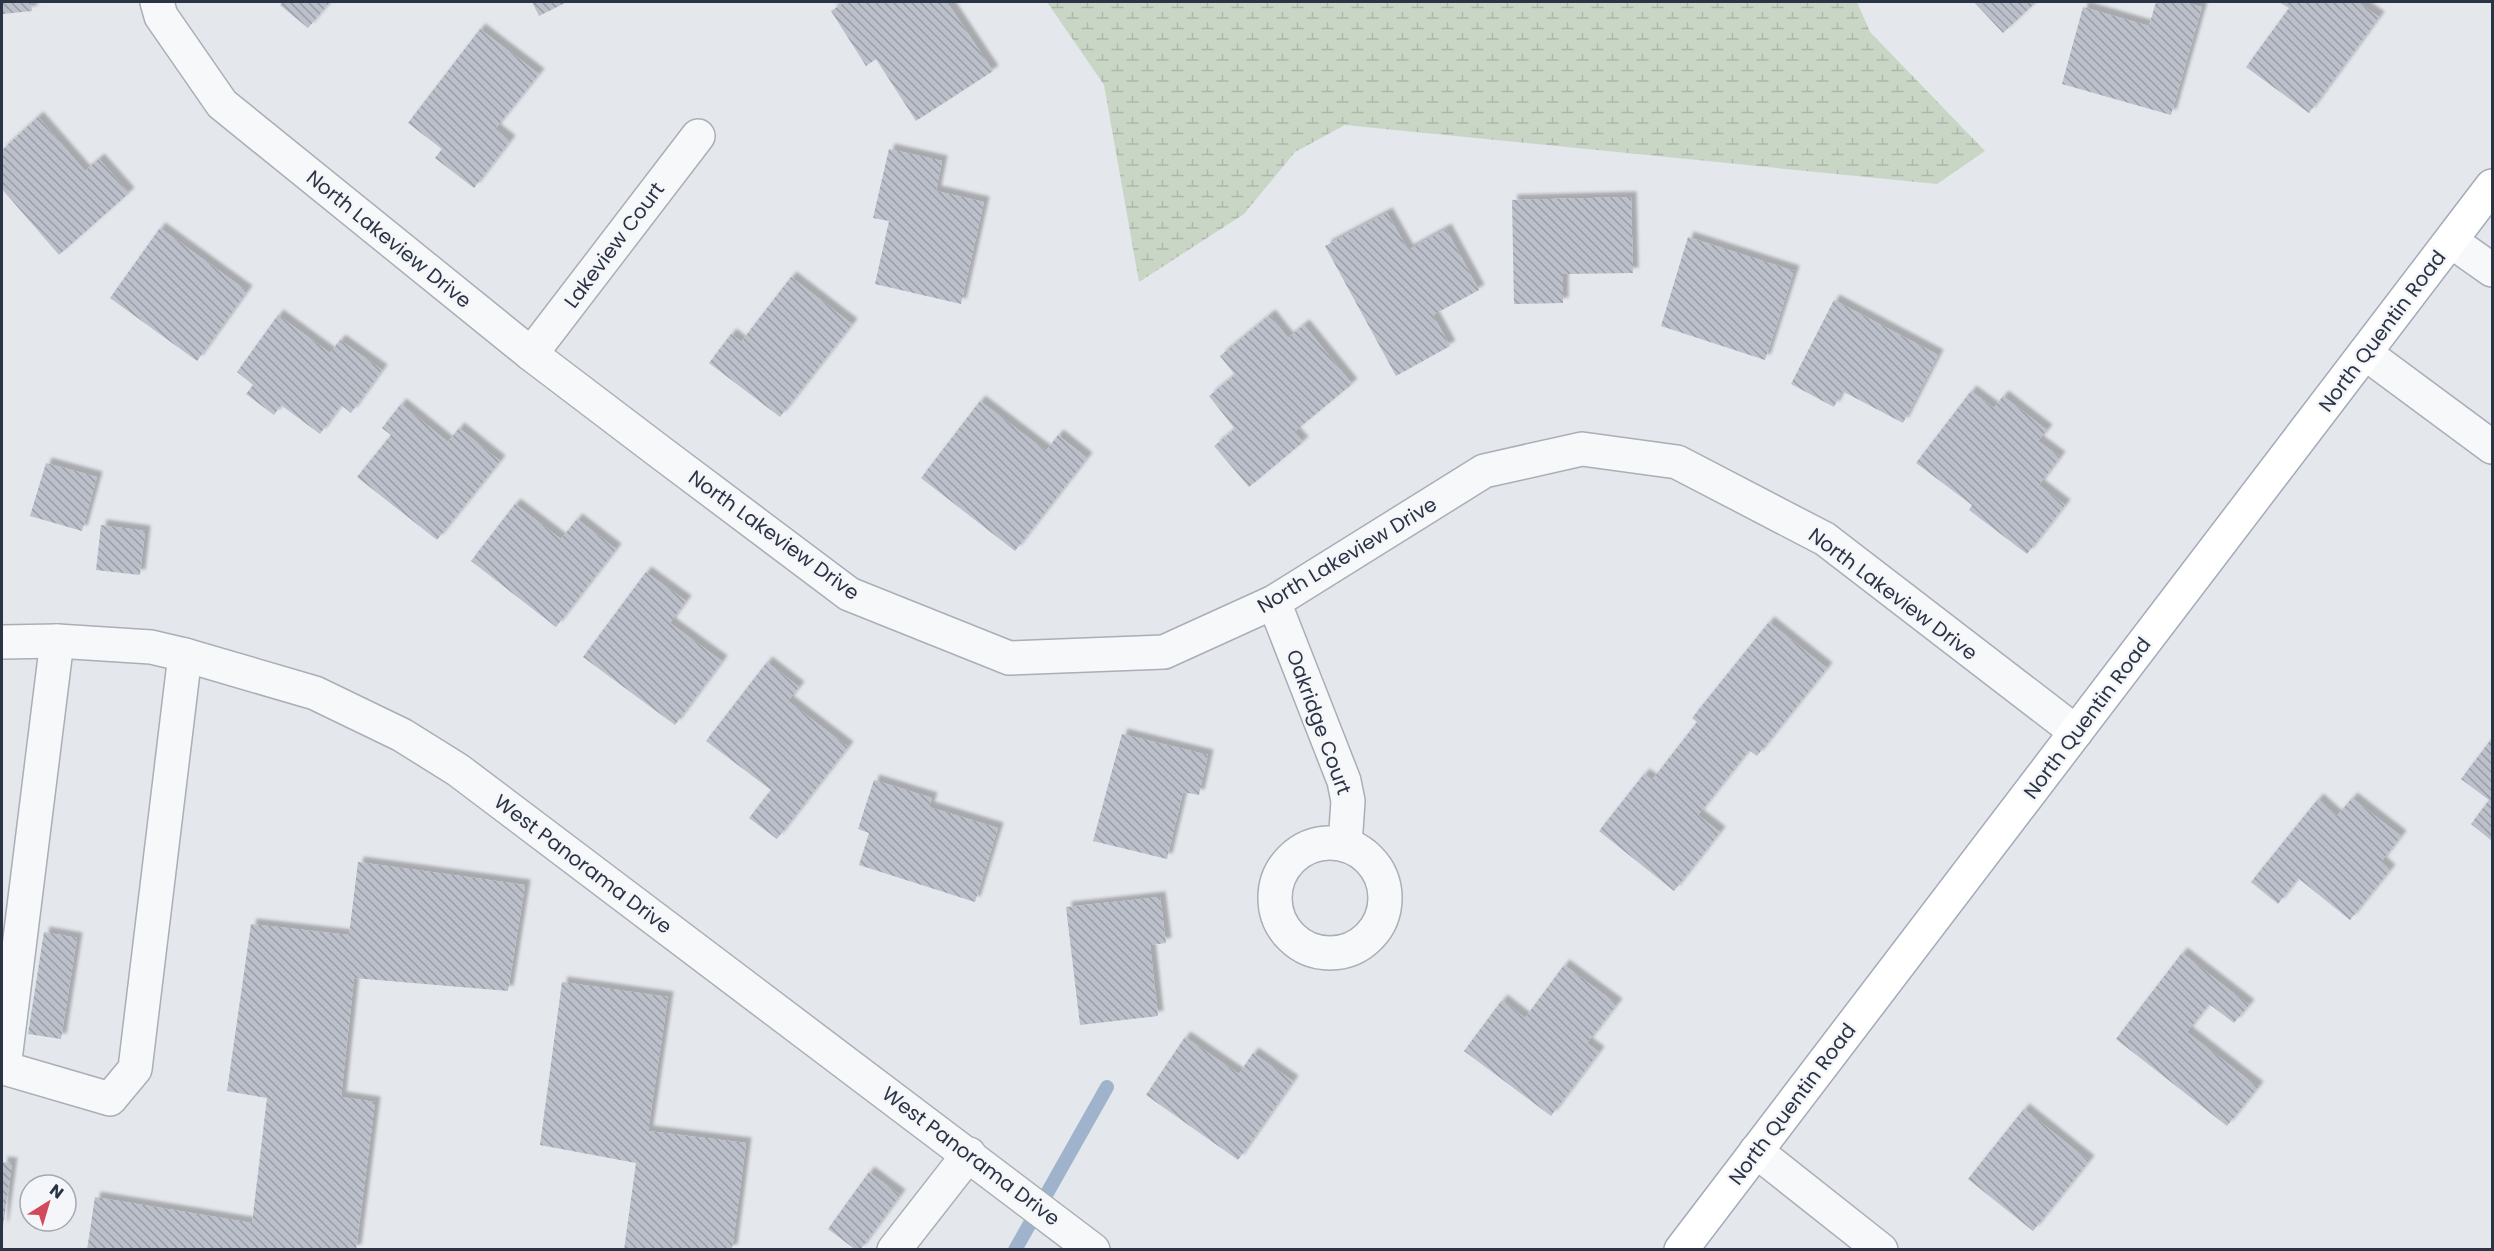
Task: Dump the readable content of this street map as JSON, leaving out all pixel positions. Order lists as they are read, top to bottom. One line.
{"streets":{"main road":["North Quentin Road"],"street":["North Lakeview Drive","Lakeview Court","Oakridge Court","West Panorama Drive"]},"crossings":[["North Lakeview Drive","Lakeview Court"],["North Lakeview Drive","North Quentin Road"],["North Lakeview Drive","Oakridge Court"]],"north":"top right"}
